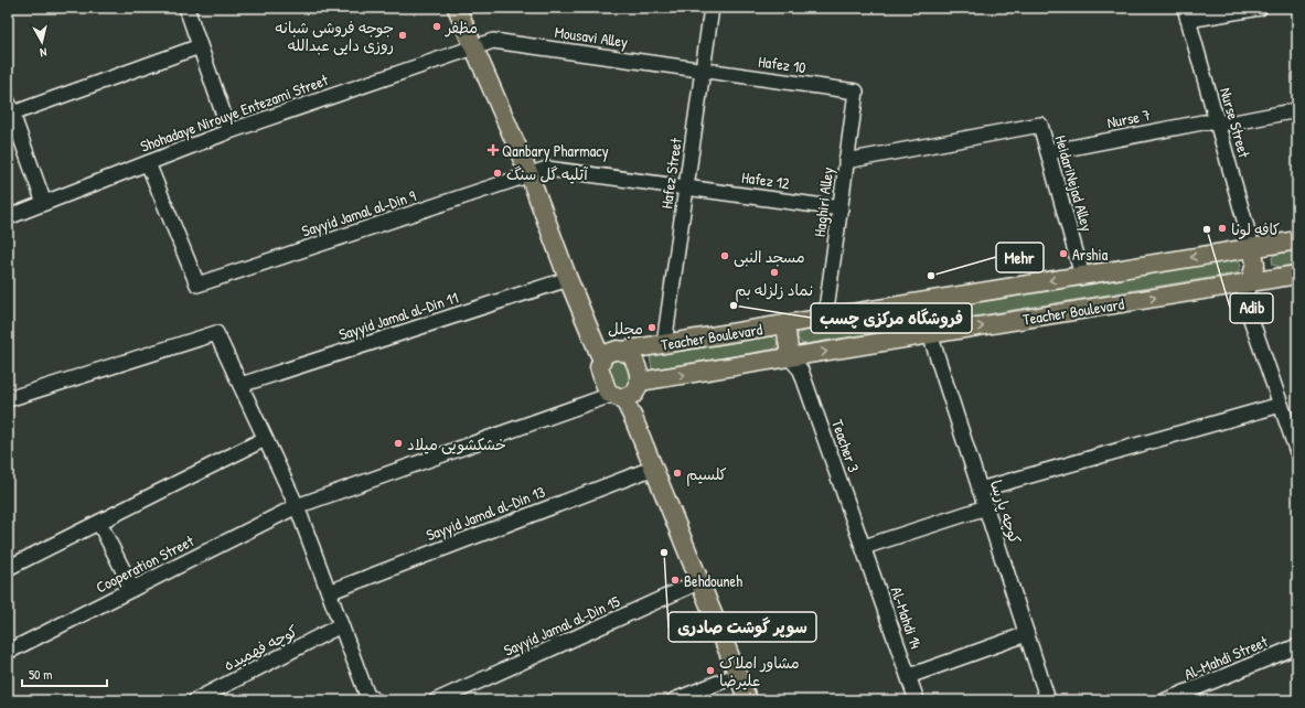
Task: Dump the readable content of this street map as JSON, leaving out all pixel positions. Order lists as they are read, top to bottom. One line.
{"streets":{"main road":["Teacher Boulevard"],"street":["Mousavi Alley","Hafez 10","Shohadaye Nirouye Entezami Street","Nurse 7","Nurse Street","Hafez Street","Hafez 12","HeidariNejad Alley","Haghiri Alley","Sayyid Jamal al-Din 9","Sayyid Jamal al-Din 11","Teacher 3","کوچه پارسا","Sayyid Jamal al-Din 13","Cooperation Street","Al-Mahdi 14","Sayyid Jamal al-Din 15","کوچه فهمیده","Al-Mahdi Street"]},"crossings":[["Mousavi Alley","Hafez 10"],["Mousavi Alley","Shohadaye Nirouye Entezami Street"],["Mousavi Alley","Hafez Street"],["Hafez 10","Hafez Street"],["Hafez 10","Haghiri Alley"],["Shohadaye Nirouye Entezami Street","Sayyid Jamal al-Din 9"],["Nurse 7","Nurse Street"],["Nurse 7","HeidariNejad Alley"],["Nurse Street","Teacher Boulevard"],["Hafez Street","Hafez 12"],["Hafez Street","Teacher Boulevard"],["Hafez 12","Haghiri Alley"],["Hafez 12","Sayyid Jamal al-Din 9"],["HeidariNejad Alley","Haghiri Alley"],["HeidariNejad Alley","Teacher Boulevard"],["Haghiri Alley","Teacher Boulevard"],["Teacher Boulevard","Teacher 3"],["Teacher Boulevard","کوچه پارسا"],["Teacher Boulevard","Cooperation Street"],["Teacher 3","Al-Mahdi 14"]],"places":{"other":["مظفر","جوجه فروشی شبانه روزی دایی عبدالله","آتلیه گل سنگ","کافه لونا","Adib","Arshia","مسجد النبی","نماد زلزله بم","Mehr","فروشگاه مرکزی چسب","مجلل","خشکشویی میلاد","کلسیم","سوپر گوشت صادری","Behdouneh","مشاور املاک علیرضا"],"health":["Qanbary Pharmacy"]},"scale_bar":"50 m","north":"bottom"}
